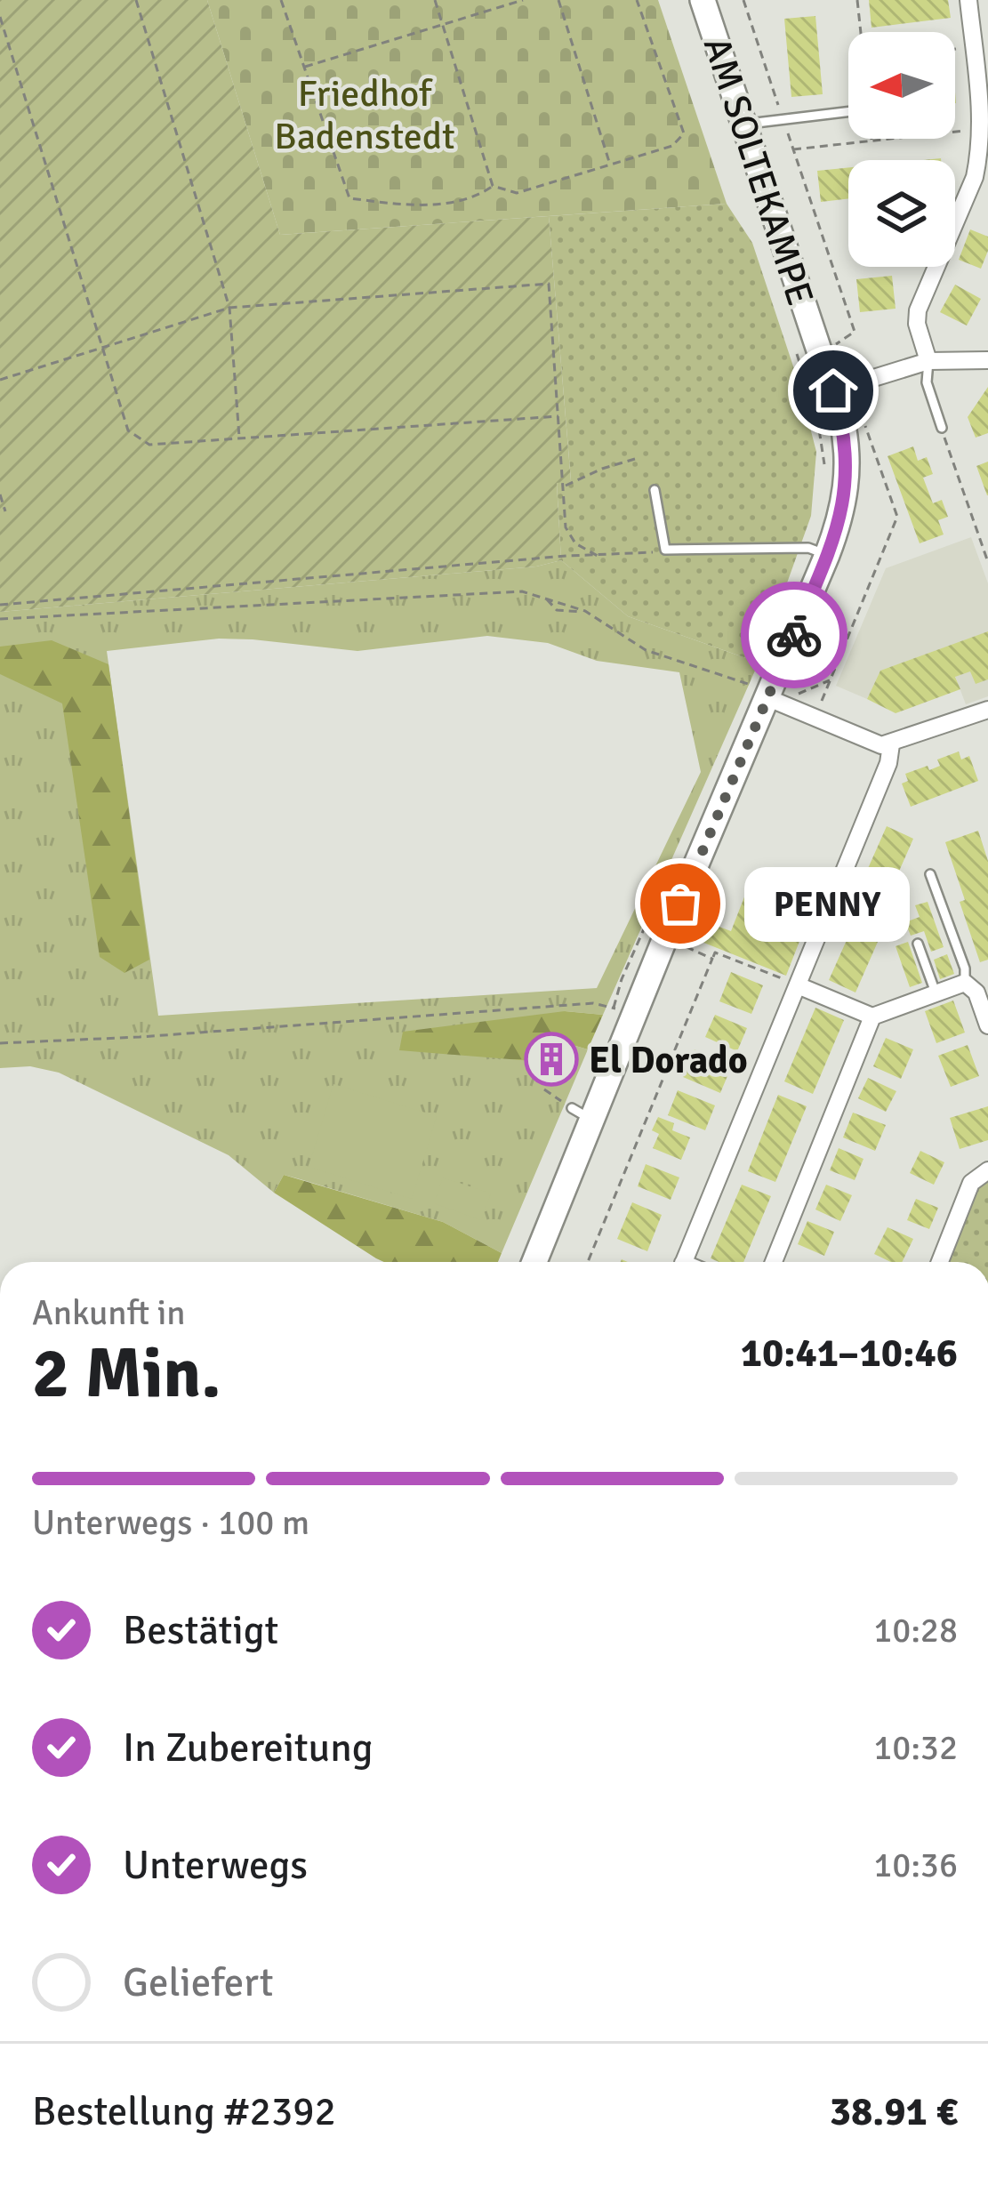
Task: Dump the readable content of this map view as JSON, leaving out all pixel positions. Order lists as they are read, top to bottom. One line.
{"streets":{"street":["AM SOLTEKAMPE"]},"parks":["Friedhof Badenstedt"],"places":{"other":["PENNY"],"building":["El Dorado"]},"north":"left","page":{"bubble":"PENNY","heading":["2 Min.","Ankunft in","10:41–10:46"],"panel":["Bestellung #2392","38.91 €"],"bar":"Unterwegs · 100 m","list":[["Bestätigt","10:28"],["In Zubereitung","10:32"],["Unterwegs","10:36"],"Geliefert"]}}
